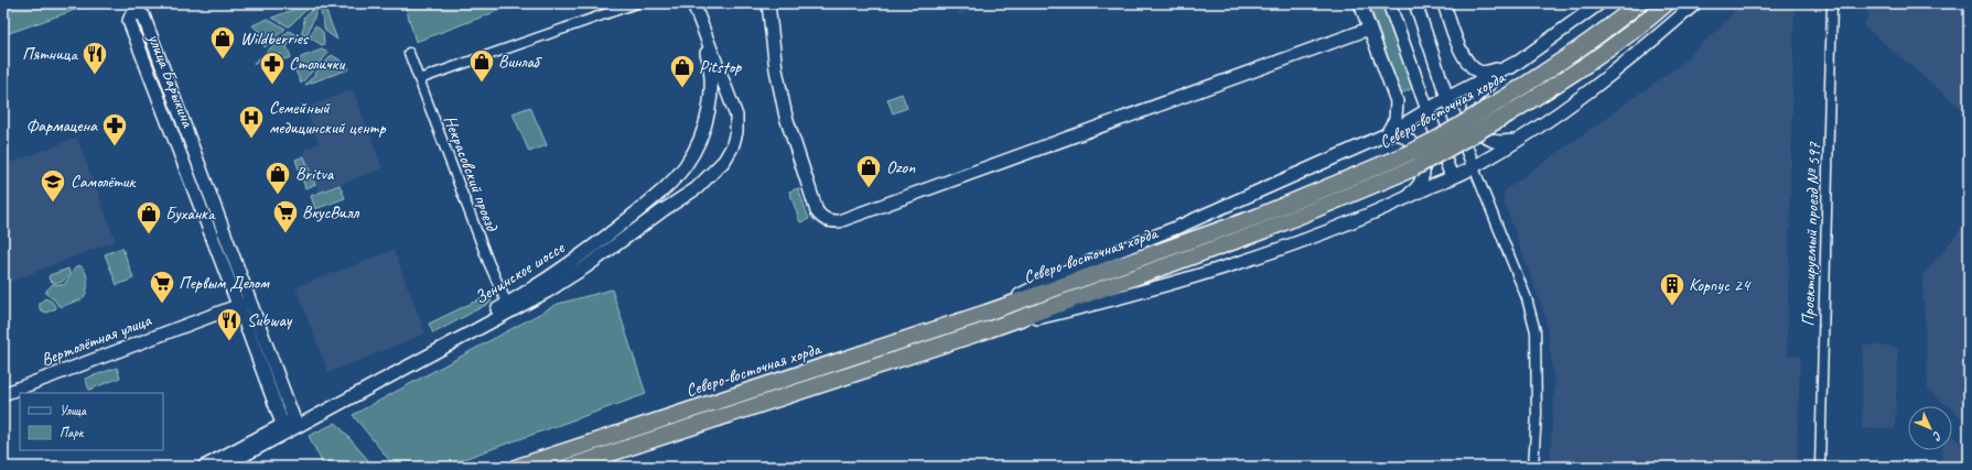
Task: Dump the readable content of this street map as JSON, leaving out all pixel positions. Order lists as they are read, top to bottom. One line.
{"streets":{"highway":["Северо-восточная хорда"],"street":["улица Барыкина","Некрасовский проезд","Проектируемый проезд № 597","Зенинское шоссе","Вертолётная улица"]},"crossings":[["улица Барыкина","Зенинское шоссе"],["улица Барыкина","Вертолётная улица"],["Некрасовский проезд","Зенинское шоссе"]],"places":{"shop":["Wildberries","Винлаб","Pitstop","Ozon","Britva","Буханка"],"restaurant":["Пятница","Subway"],"pharmacy":["Столички","Фармацена"],"hospital":["Семейный медицинский центр"],"school or university":["Самолётик"],"supermarket":["ВкусВилл","Первым Делом"],"building":["Корпус 24"]},"legend":["Улица","Парк"],"north":"bottom right"}
